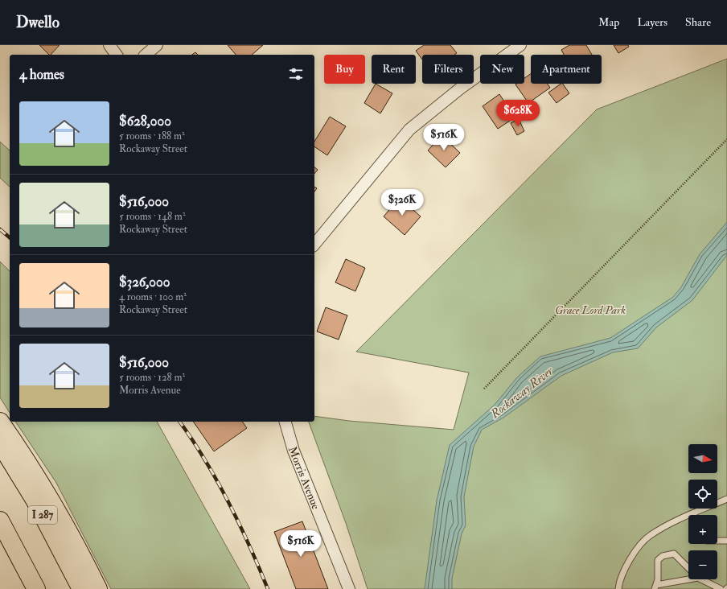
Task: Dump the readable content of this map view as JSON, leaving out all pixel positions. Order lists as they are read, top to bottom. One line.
{"streets":{"highway":["I 287"],"street":["Morris Avenue"]},"water":["Rockaway River"],"parks":["Grace Lord Park"],"north":"right","page":{"header":"Dwello","nav":["Map","Layers","Share"],"chip":["Buy","Rent","Filters","New","Apartment"],"heading":"4 homes","list":[{"name":"$628,000","note":"5 rooms · 188 m² · Rockaway Street"},{"name":"$516,000","note":"5 rooms · 148 m² · Rockaway Street"},{"name":"$326,000","note":"4 rooms · 100 m² · Rockaway Street"},{"name":"$516,000","note":"5 rooms · 128 m² · Morris Avenue"}],"price":["$628K","$516K","$326K","$516K"],"map_buttons":["+","−"]}}
